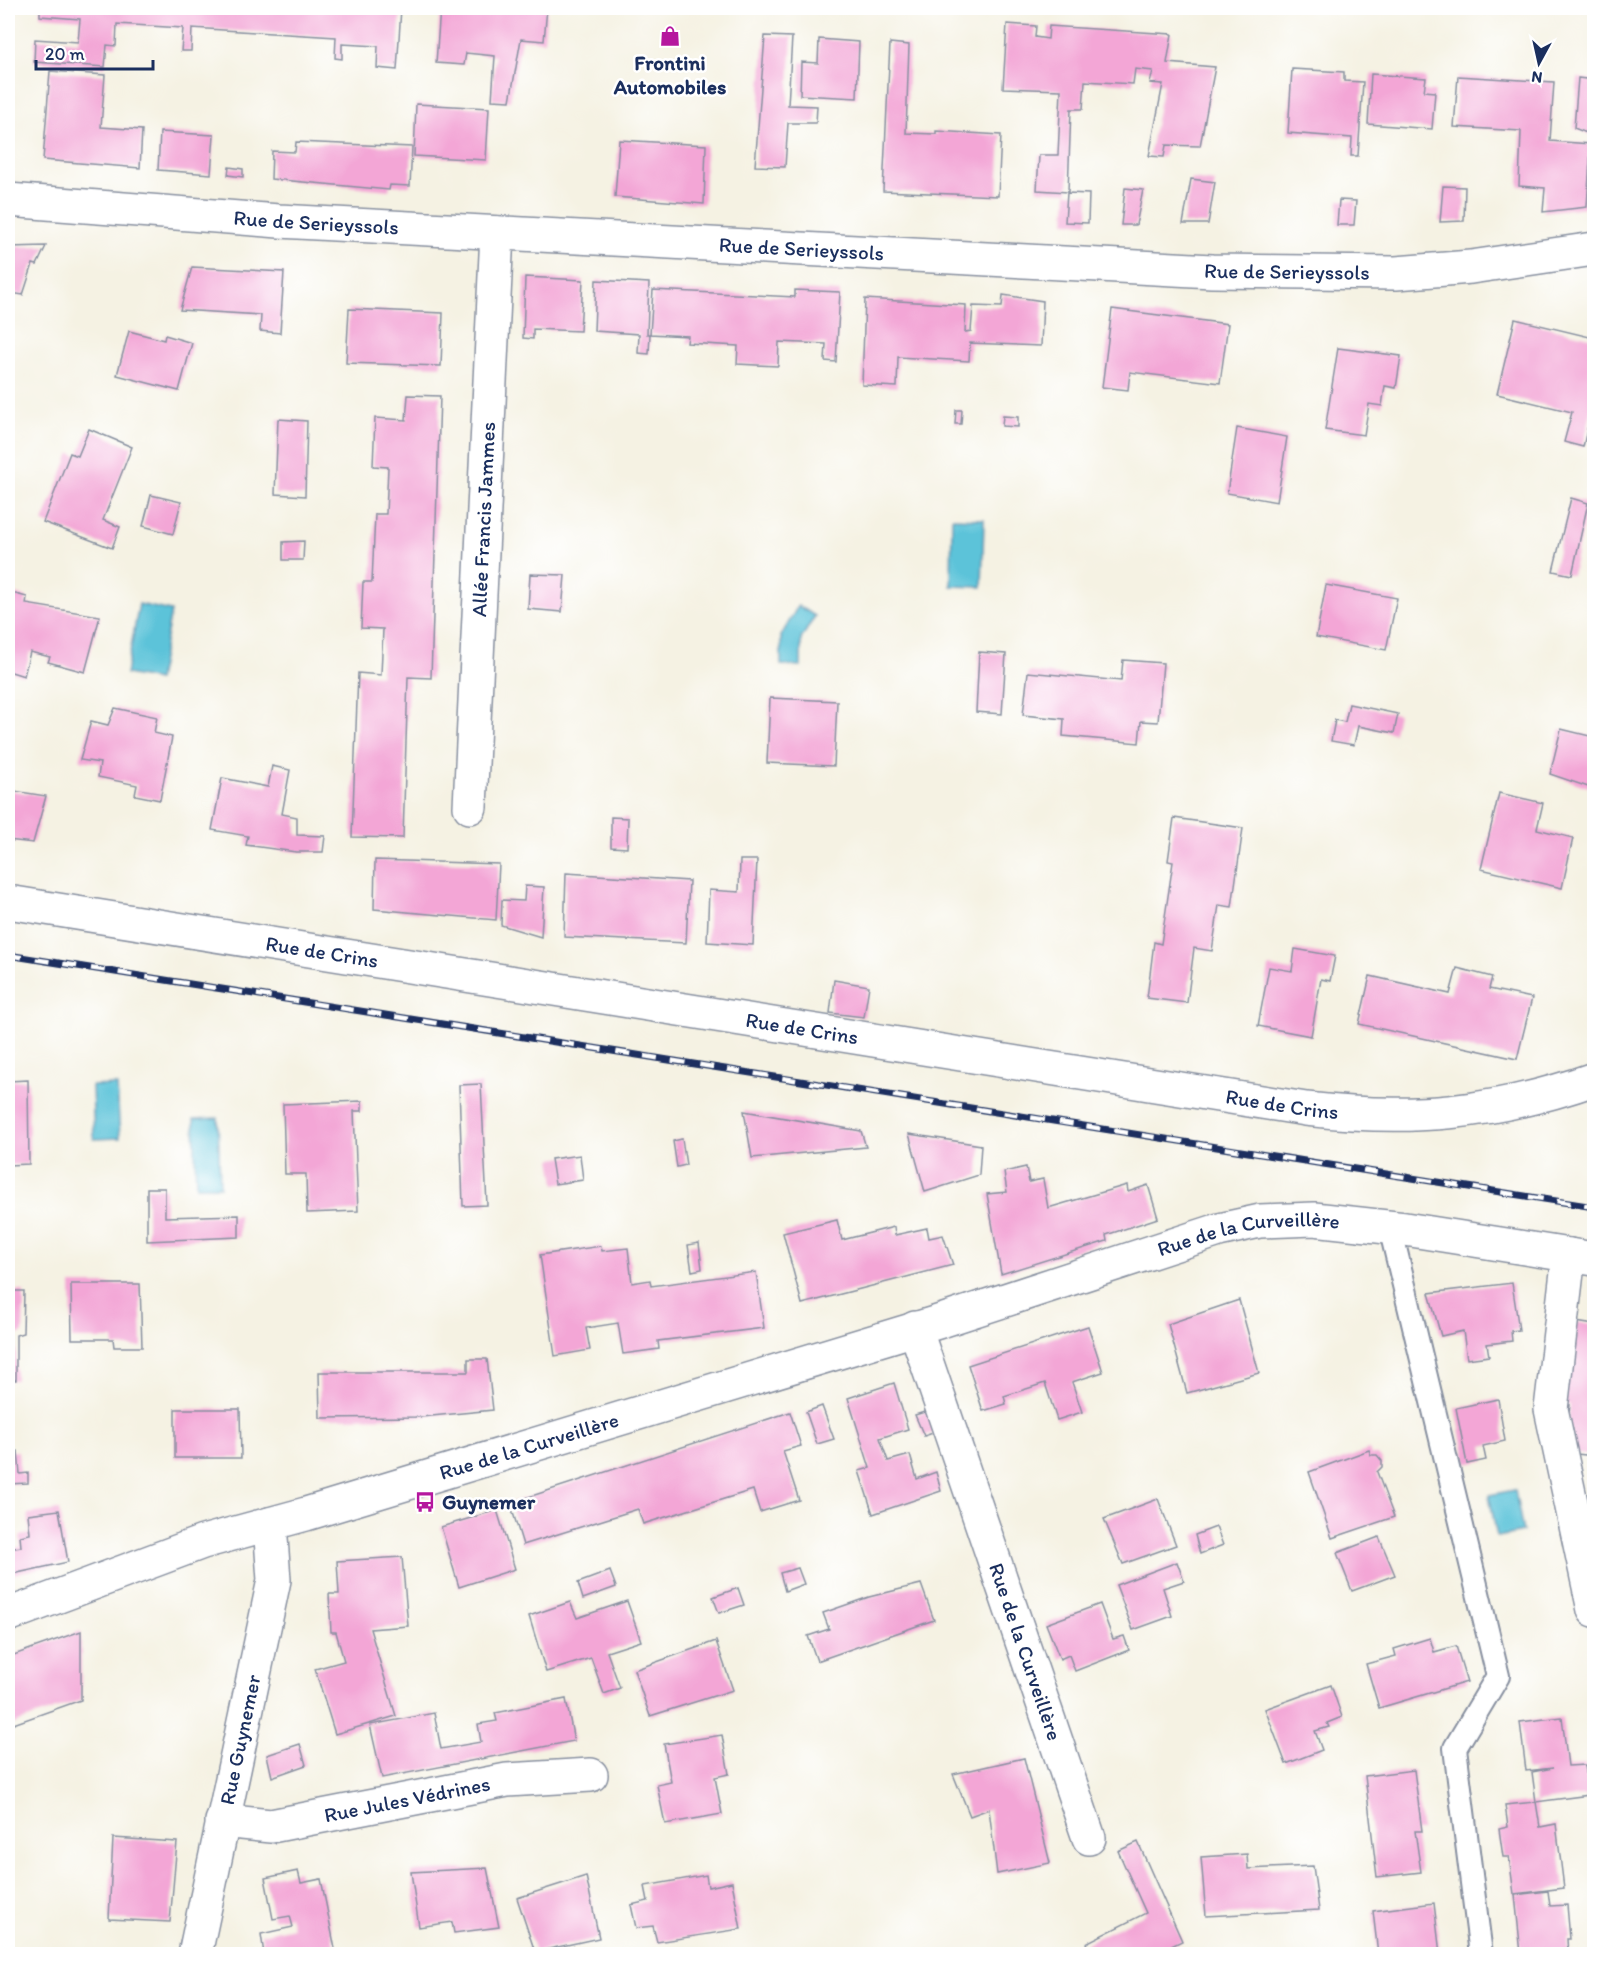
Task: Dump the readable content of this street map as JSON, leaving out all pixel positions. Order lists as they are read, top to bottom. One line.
{"streets":{"street":["Rue de Serieyssols","Allée Francis Jammes","Rue de Crins","Rue de la Curveillère","Rue Guynemer","Rue Jules Védrines"]},"crossings":[["Rue de Serieyssols","Allée Francis Jammes"],["Rue de la Curveillère","Rue Guynemer"],["Rue Guynemer","Rue Jules Védrines"]],"places":{"shop":["Frontini Automobiles"],"bus stop":["Guynemer"]},"scale_bar":"20 m","north":"bottom"}
